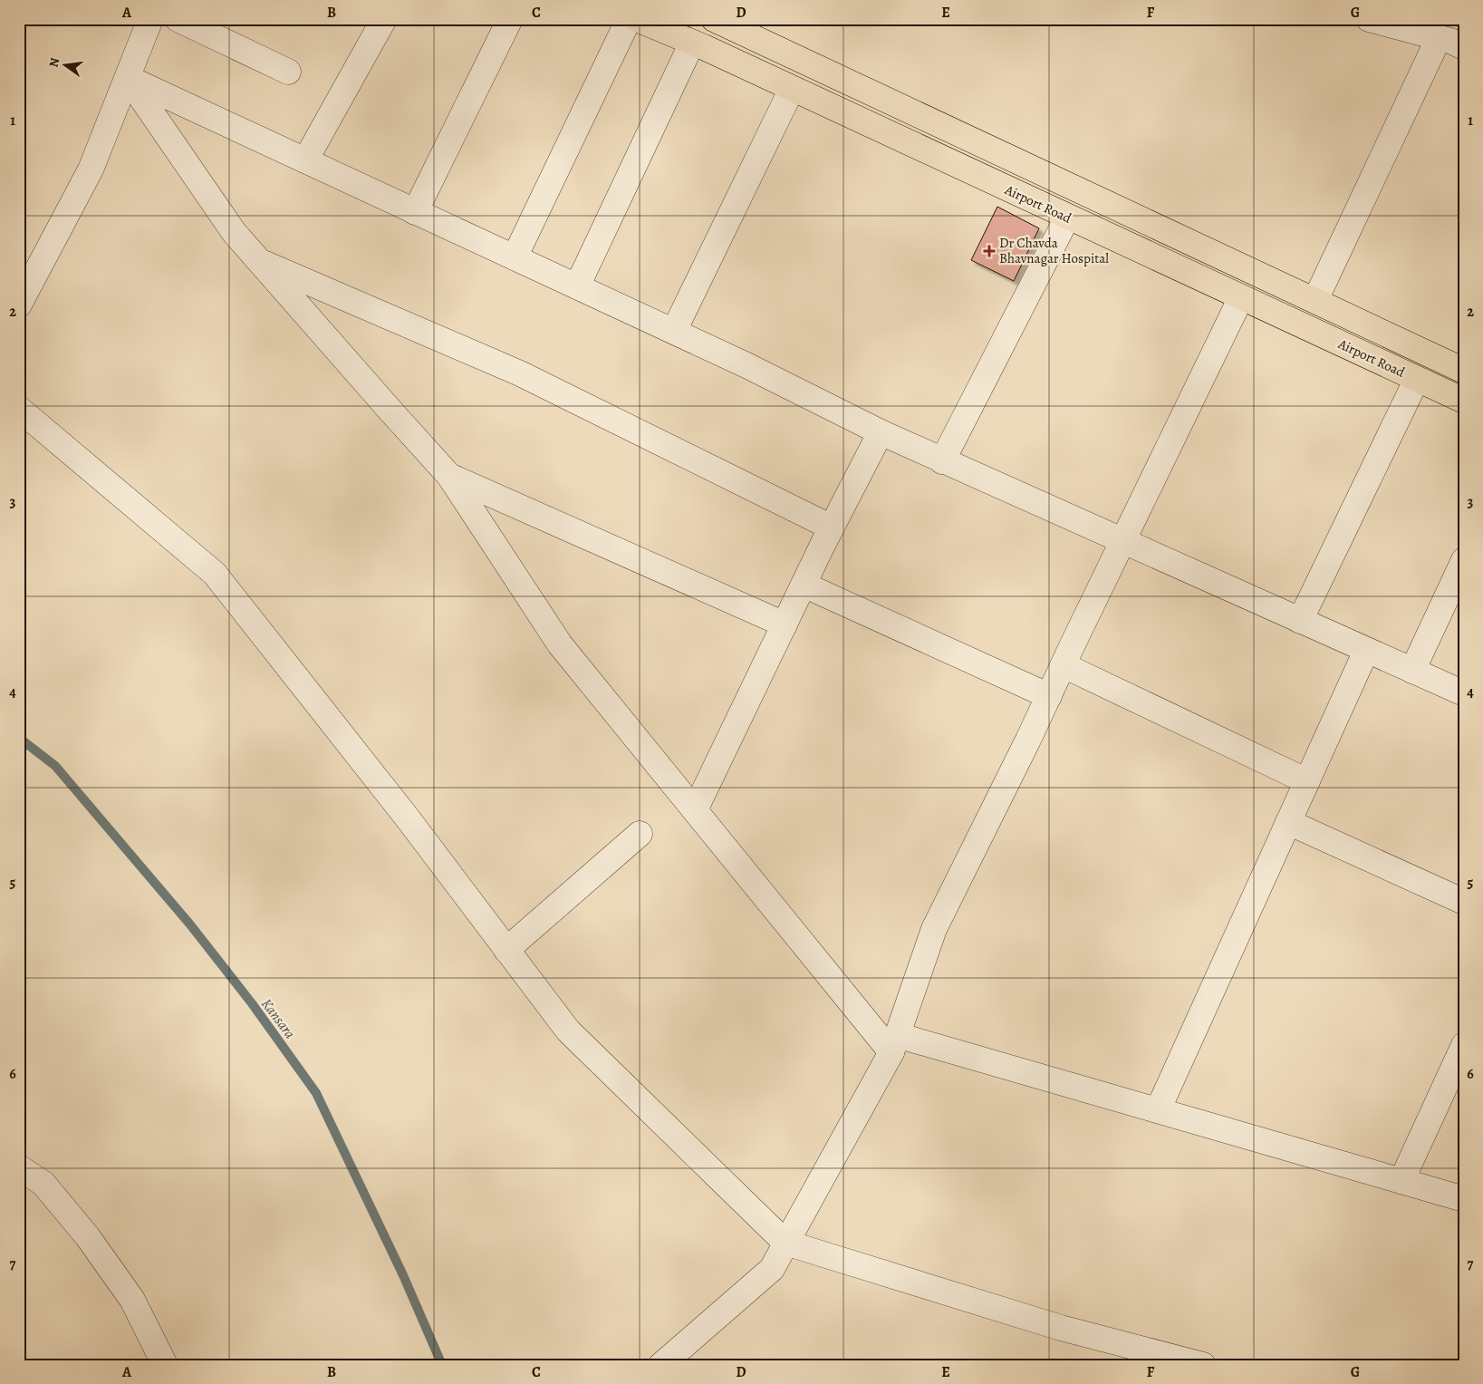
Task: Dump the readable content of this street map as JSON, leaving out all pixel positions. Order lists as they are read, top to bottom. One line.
{"streets":{"highway":["Airport Road"]},"water":["Kansara"],"places":{"health":["Dr Chavda Bhavnagar Hospital"]},"north":"left","grid":{"columns":["A","B","C","D","E","F","G"],"rows":["1","2","3","4","5","6","7"]}}
